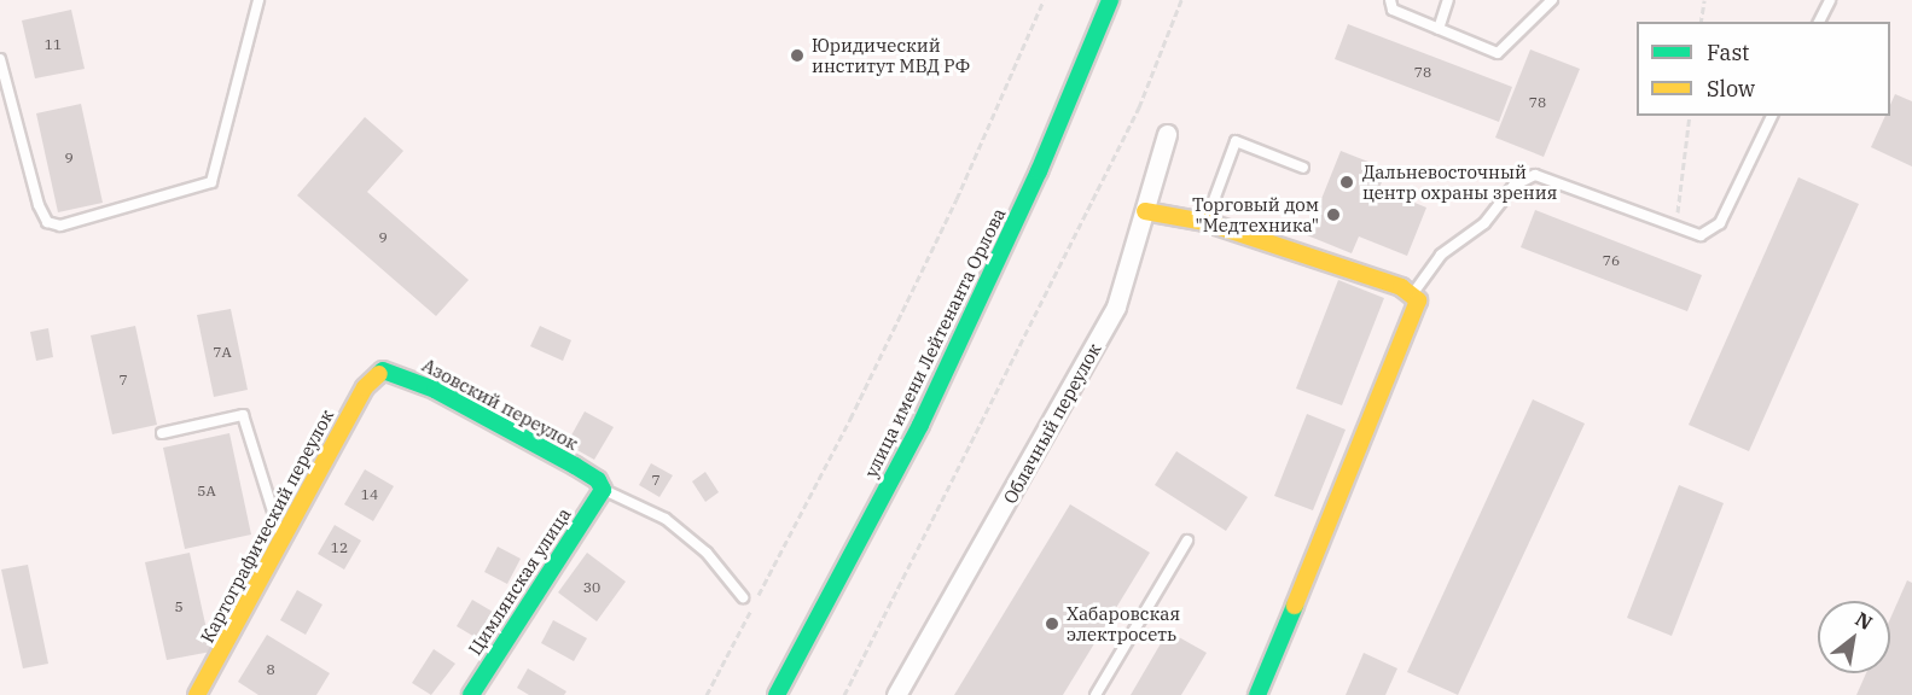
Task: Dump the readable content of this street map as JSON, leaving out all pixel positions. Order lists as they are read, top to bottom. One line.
{"streets":{"street":["улица имени Лейтенанта Орлова","Азовский переулок","Облачный переулок","Картографический переулок","Цимлянская улица"]},"crossings":[["Азовский переулок","Картографический переулок"],["Азовский переулок","Цимлянская улица"]],"places":["Юридический институт МВД РФ","Дальневосточный центр охраны зрения","Торговый дом \"Медтехника\"","Хабаровская электросеть"],"house_numbers":["11","78","78","9","9","76","7А","7","7","5А","14","12","30","5","8"],"legend":["Fast","Slow"],"north":"top right"}
